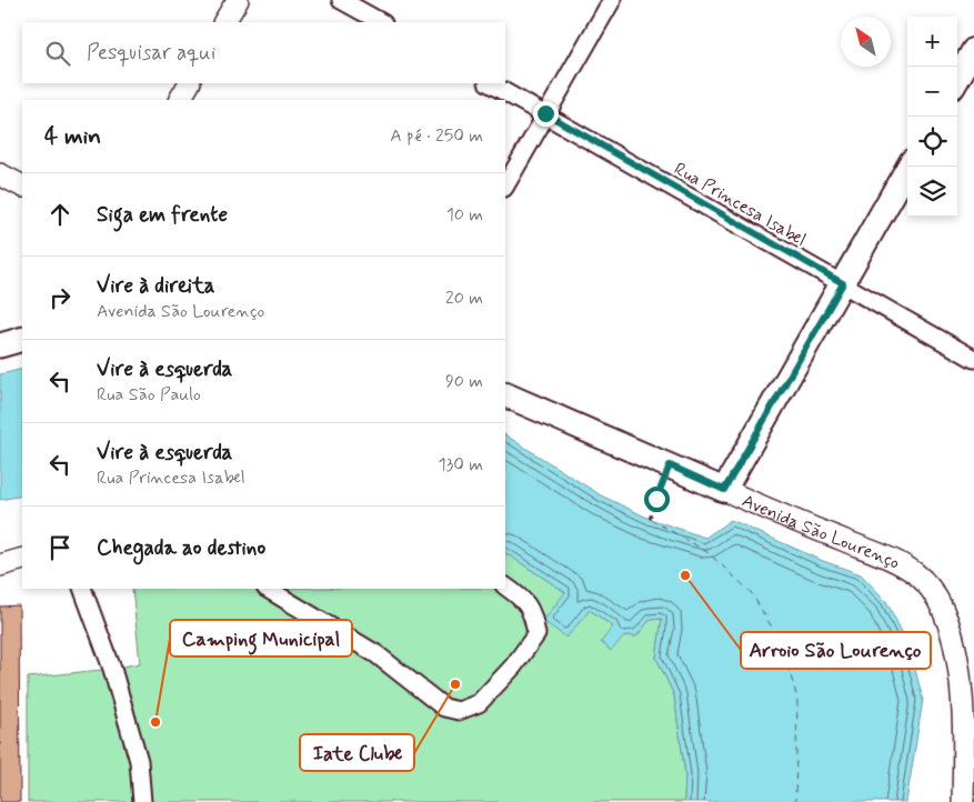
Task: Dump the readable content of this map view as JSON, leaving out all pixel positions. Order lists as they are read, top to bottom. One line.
{"streets":{"main road":["Avenida São Lourenço"],"street":["Rua Princesa Isabel"]},"places":["Arroio São Lourenço","Iate Clube","Camping Municipal"],"north":"top left","page":{"map_buttons":["+","−"],"search":"Pesquisar aqui","heading":["4 min","A pé · 250 m"],"list":[["Siga em frente","10 m"],["Vire à direita","Avenida São Lourenço","20 m"],["Vire à esquerda","Rua São Paulo","90 m"],["Vire à esquerda","Rua Princesa Isabel","130 m"],"Chegada ao destino"]}}
